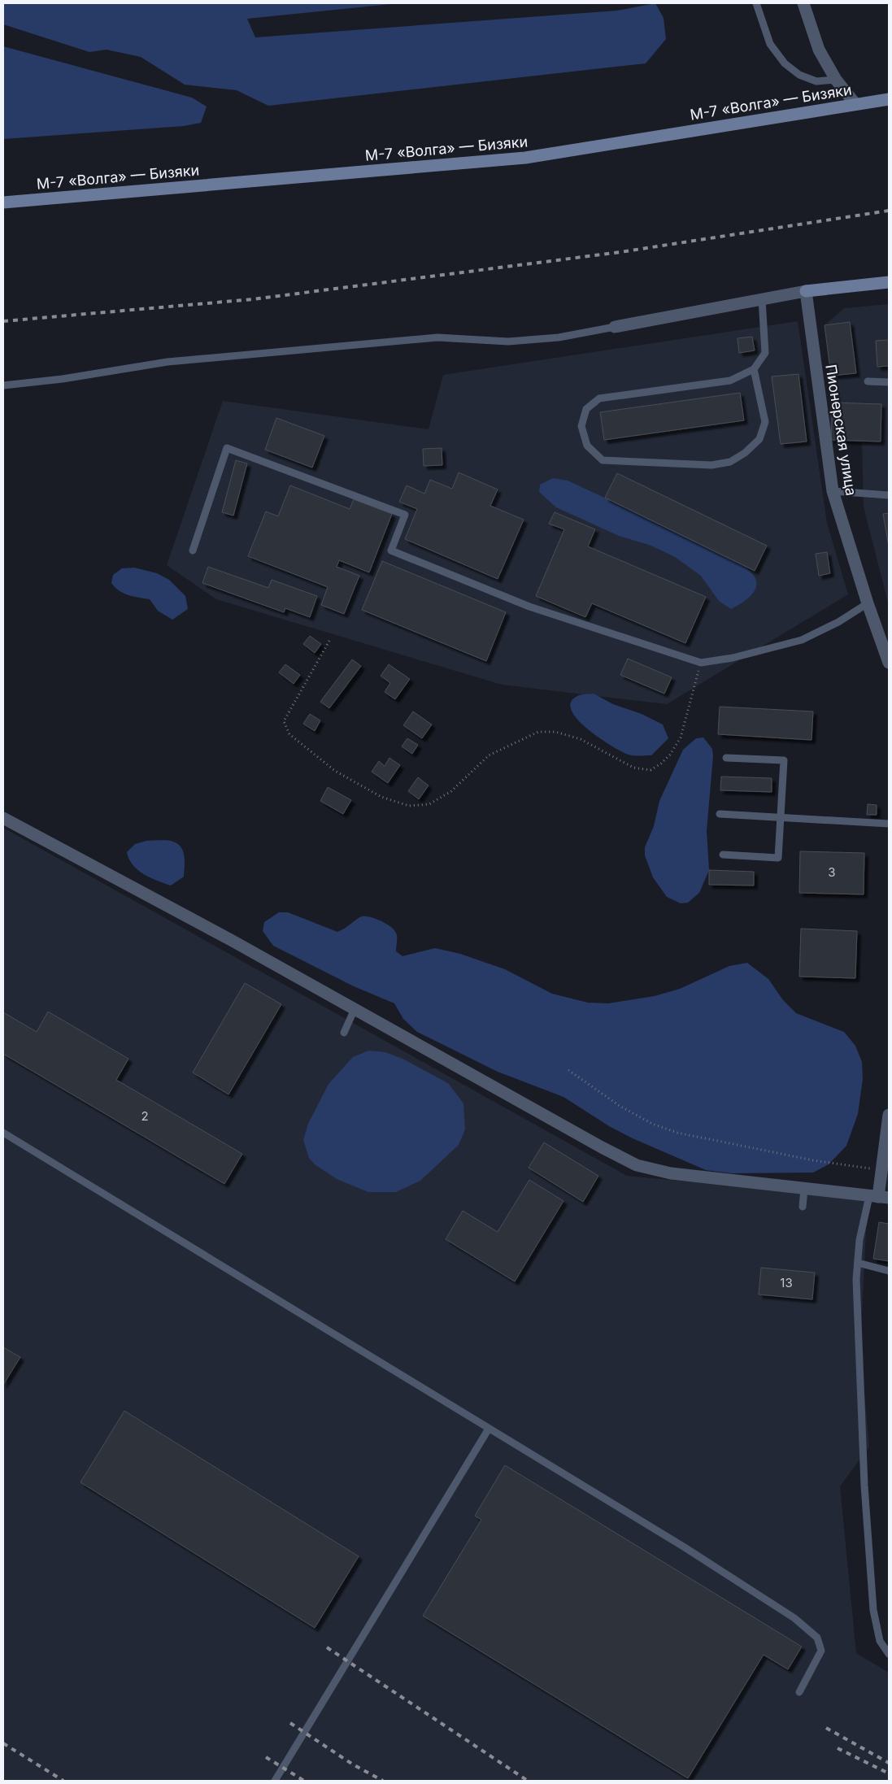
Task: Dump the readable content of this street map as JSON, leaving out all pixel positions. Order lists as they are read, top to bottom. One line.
{"streets":{"main road":["М-7 «Волга» — Бизяки"],"street":["Пионерская улица"]},"house_numbers":["3","2","13"]}
